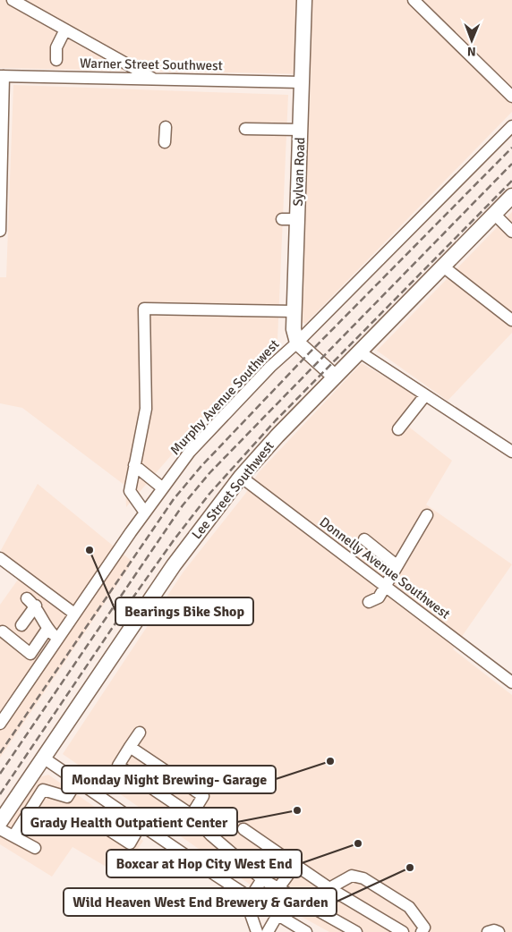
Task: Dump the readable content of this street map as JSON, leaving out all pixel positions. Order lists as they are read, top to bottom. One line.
{"streets":{"main road":["Sylvan Road","Lee Street Southwest"],"street":["Warner Street Southwest","Murphy Avenue Southwest","Donnelly Avenue Southwest"]},"crossings":[["Warner Street Southwest","Sylvan Road"],["Sylvan Road","Murphy Avenue Southwest"],["Lee Street Southwest","Donnelly Avenue Southwest"]],"places":["Bearings Bike Shop","Monday Night Brewing- Garage","Grady Health Outpatient Center","Boxcar at Hop City West End","Wild Heaven West End Brewery & Garden"],"north":"bottom"}
